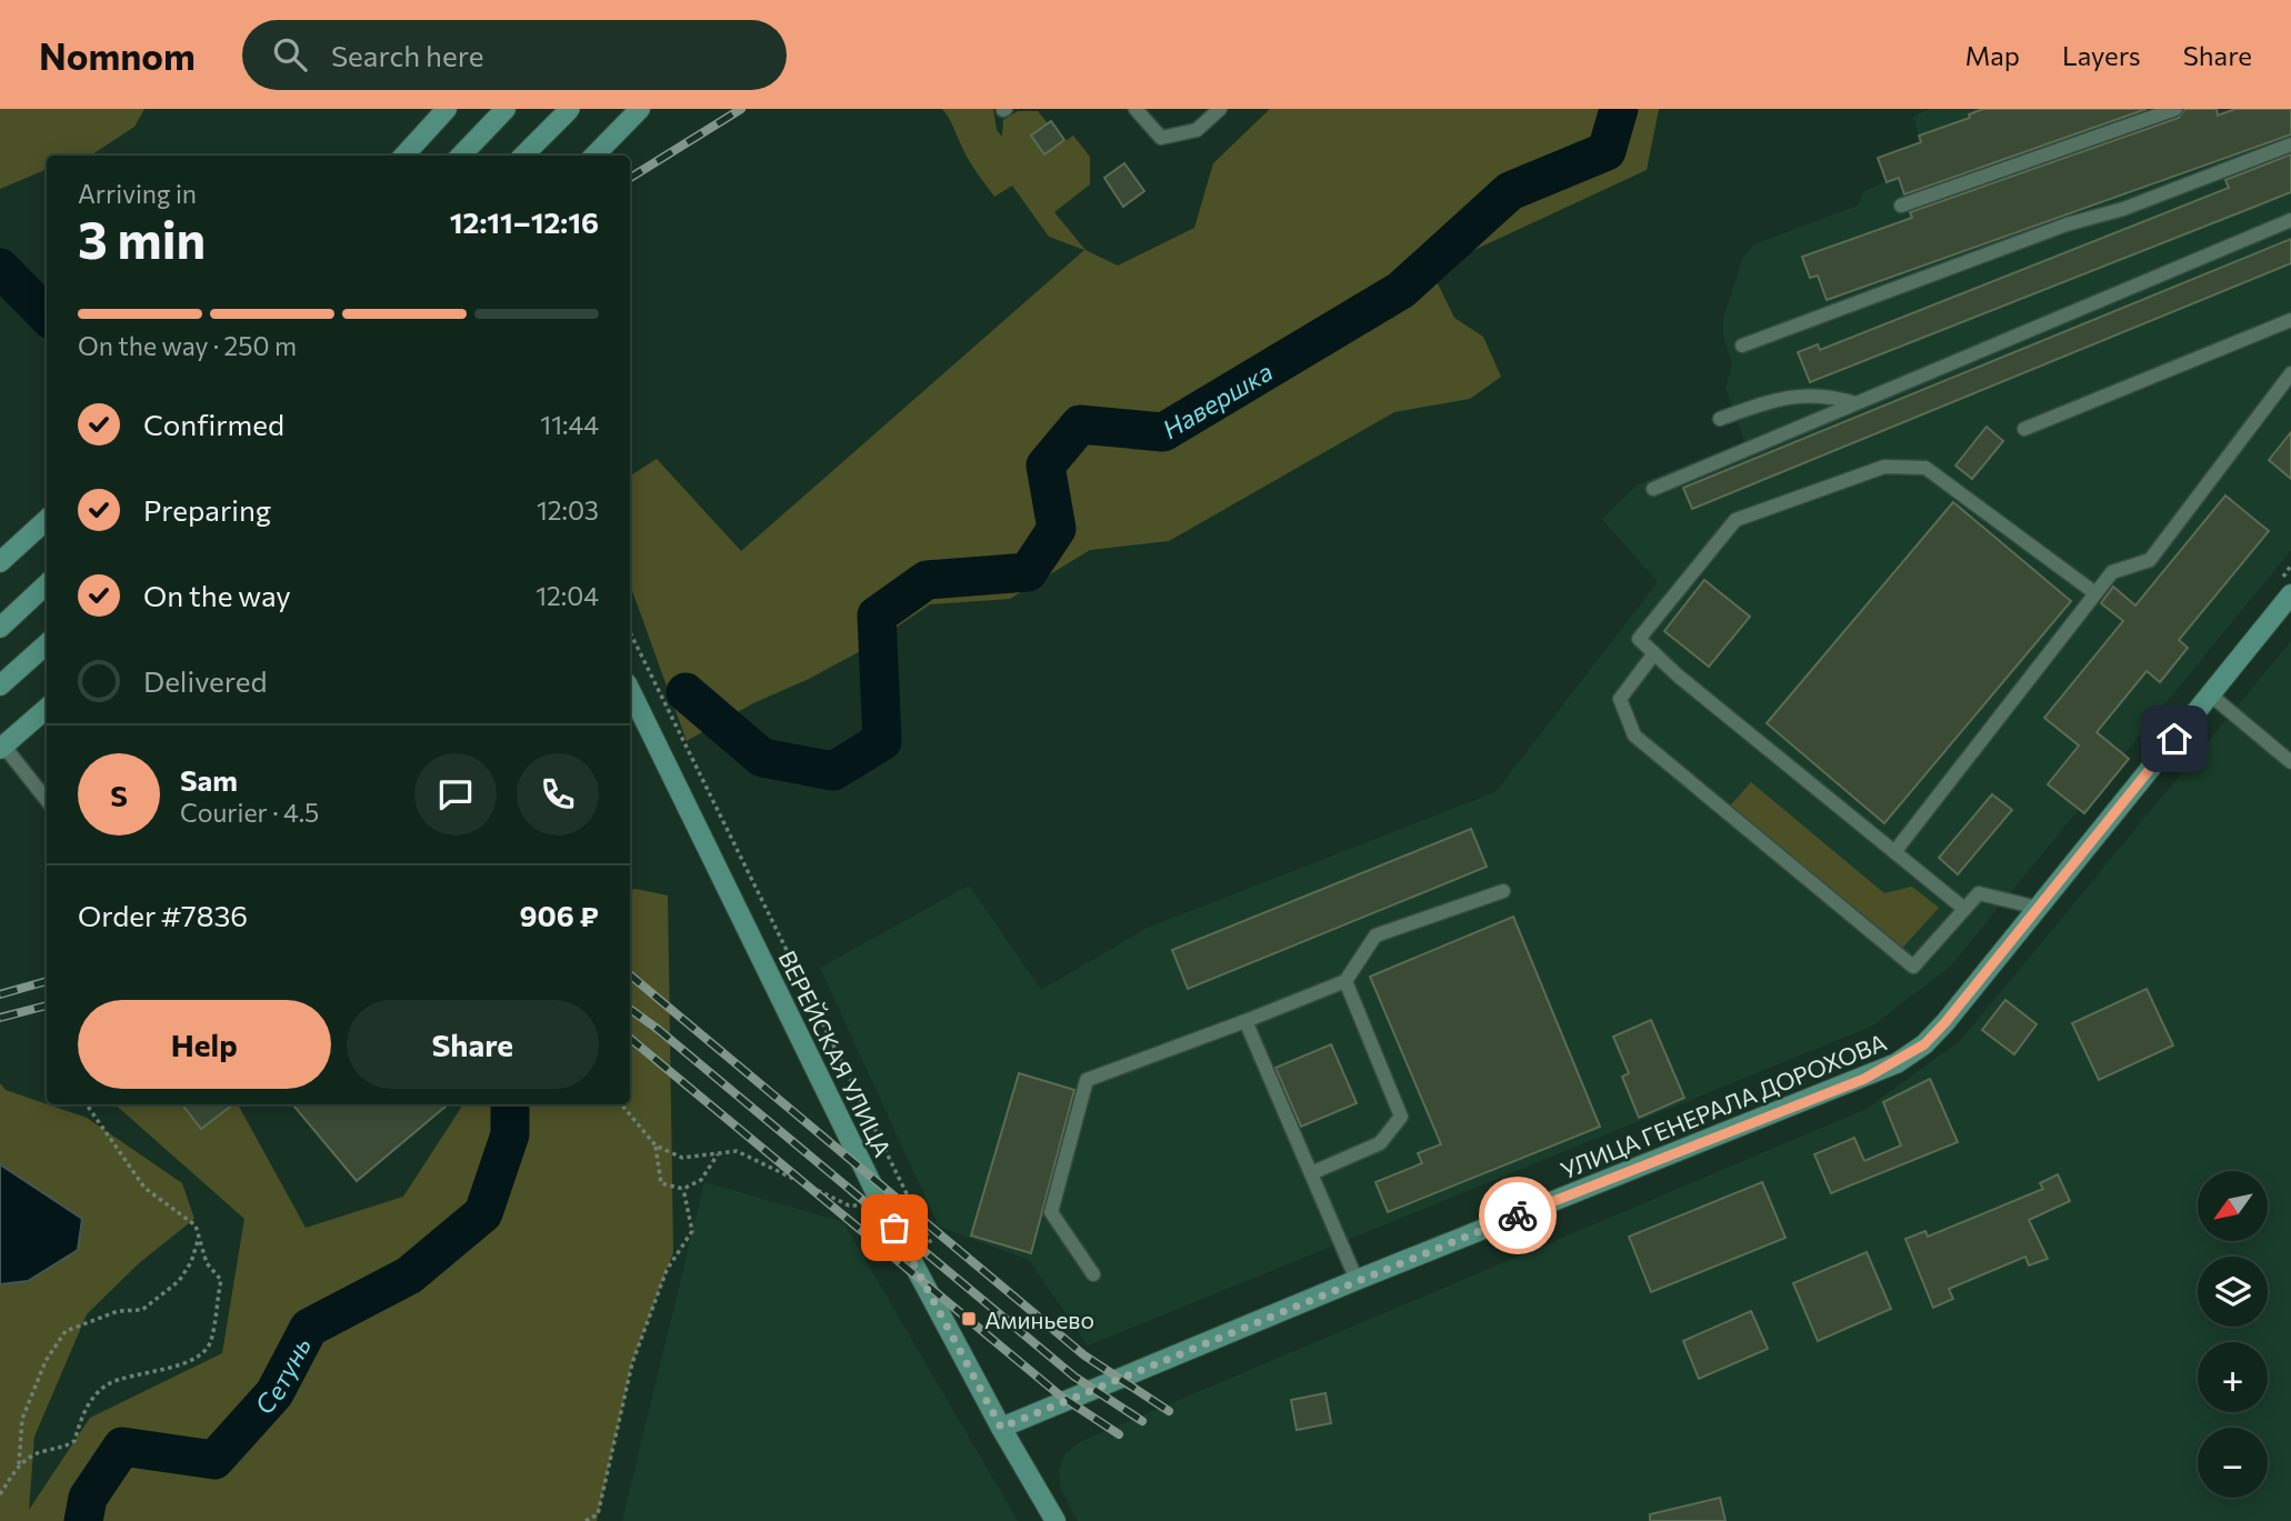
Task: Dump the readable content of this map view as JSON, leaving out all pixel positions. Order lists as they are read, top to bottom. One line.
{"streets":{"street":["ВЕРЕЙСКАЯ УЛИЦА","УЛИЦА ГЕНЕРАЛА ДОРОХОВА"]},"crossings":[["ВЕРЕЙСКАЯ УЛИЦА","УЛИЦА ГЕНЕРАЛА ДОРОХОВА"]],"water":["Навершка","Сетунь"],"places":{"transit":["Аминьево"]},"north":"bottom left","page":{"header":"Nomnom","search":"Search here","nav":["Map","Layers","Share"],"heading":["3 min","Arriving in","12:11–12:16"],"panel":["Sam","Courier · 4.5","Order #7836","906 ₽"],"bar":"On the way · 250 m","list":[["Confirmed","11:44"],["Preparing","12:03"],["On the way","12:04"],"Delivered"],"round":"S","buttons":["Help","Share"],"map_buttons":["+","−"]}}
